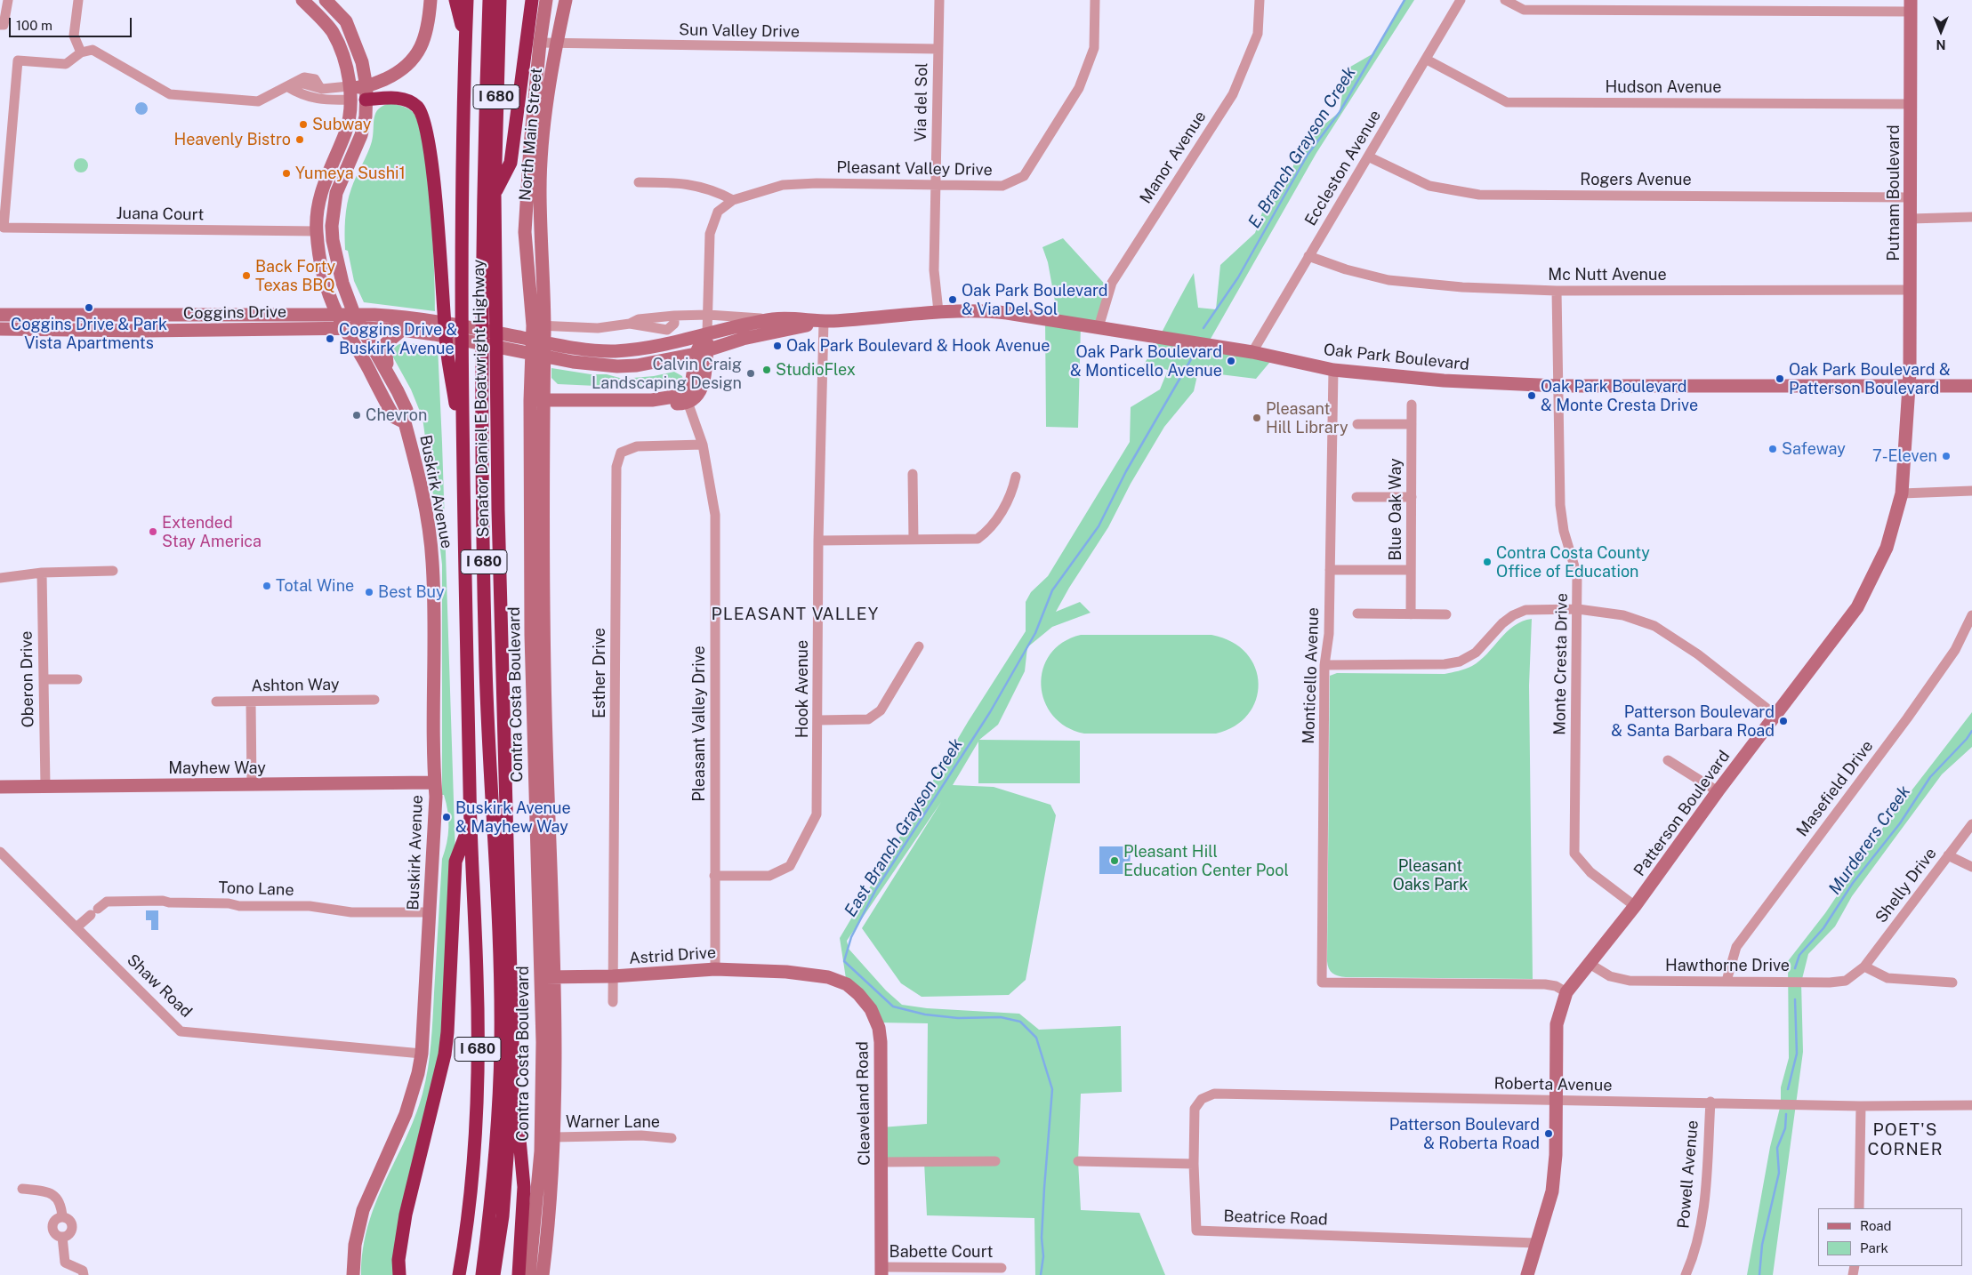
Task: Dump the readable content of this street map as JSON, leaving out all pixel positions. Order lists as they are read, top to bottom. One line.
{"streets":{"highway":["I 680","Senator Daniel E Boatwright Highway"],"street":["Sun Valley Drive","Hudson Avenue","Via del Sol","North Main Street","Manor Avenue","Eccleston Avenue","Pleasant Valley Drive","Rogers Avenue","Putnam Boulevard","Juana Court","Mc Nutt Avenue","Coggins Drive","Oak Park Boulevard","Buskirk Avenue","Blue Oak Way","Monte Cresta Drive","Esther Drive","Monticello Avenue","Oberon Drive","Ashton Way","Hook Avenue","Contra Costa Boulevard","Mayhew Way","Masefield Drive","Patterson Boulevard","Shelly Drive","Tono Lane","Astrid Drive","Hawthorne Drive","Shaw Road","Roberta Avenue","Cleaveland Road","Warner Lane","Powell Avenue","Beatrice Road","Babette Court"]},"crossings":[["Sun Valley Drive","Via del Sol"],["Sun Valley Drive","North Main Street"],["Hudson Avenue","Eccleston Avenue"],["Hudson Avenue","Putnam Boulevard"],["Via del Sol","Pleasant Valley Drive"],["Via del Sol","Oak Park Boulevard"],["North Main Street","Oak Park Boulevard"],["North Main Street","Contra Costa Boulevard"],["Manor Avenue","Oak Park Boulevard"],["Eccleston Avenue","Rogers Avenue"],["Eccleston Avenue","Mc Nutt Avenue"],["Eccleston Avenue","Oak Park Boulevard"],["Pleasant Valley Drive","Oak Park Boulevard"],["Pleasant Valley Drive","Esther Drive"],["Pleasant Valley Drive","Hook Avenue"],["Pleasant Valley Drive","Astrid Drive"],["Rogers Avenue","Putnam Boulevard"],["Putnam Boulevard","Mc Nutt Avenue"],["Putnam Boulevard","Oak Park Boulevard"],["Putnam Boulevard","Patterson Boulevard"],["Juana Court","Buskirk Avenue"],["Mc Nutt Avenue","Monte Cresta Drive"],["Coggins Drive","Oak Park Boulevard"],["Coggins Drive","Buskirk Avenue"],["Oak Park Boulevard","Buskirk Avenue"],["Oak Park Boulevard","Monte Cresta Drive"],["Oak Park Boulevard","Monticello Avenue"],["Oak Park Boulevard","Hook Avenue"],["Oak Park Boulevard","Contra Costa Boulevard"],["Oak Park Boulevard","Patterson Boulevard"],["Buskirk Avenue","Mayhew Way"],["Buskirk Avenue","Tono Lane"],["Buskirk Avenue","Shaw Road"],["Monte Cresta Drive","Patterson Boulevard"],["Esther Drive","Astrid Drive"],["Monticello Avenue","Patterson Boulevard"],["Oberon Drive","Mayhew Way"],["Contra Costa Boulevard","Astrid Drive"],["Contra Costa Boulevard","Warner Lane"],["Masefield Drive","Hawthorne Drive"],["Patterson Boulevard","Hawthorne Drive"],["Patterson Boulevard","Roberta Avenue"],["Patterson Boulevard","Beatrice Road"],["Shelly Drive","Hawthorne Drive"],["Tono Lane","Shaw Road"],["Astrid Drive","Cleaveland Road"],["Roberta Avenue","Powell Avenue"],["Roberta Avenue","Beatrice Road"],["Cleaveland Road","Babette Court"]],"districts":["PLEASANT VALLEY","POET'S CORNER"],"water":["E. Branch Grayson Creek","East Branch Grayson Creek","Murderers Creek"],"parks":["Pleasant Oaks Park"],"places":["Subway","Heavenly Bistro","Yumeya Sushi1","Back Forty Texas BBQ","Oak Park Boulevard & Via Del Sol","Coggins Drive & Park Vista Apartments","Coggins Drive & Buskirk Avenue","Oak Park Boulevard & Hook Avenue","Oak Park Boulevard & Monticello Avenue","StudioFlex","Calvin Craig Landscaping Design","Oak Park Boulevard & Patterson Boulevard","Oak Park Boulevard & Monte Cresta Drive","Chevron","Pleasant Hill Library","Safeway","7-Eleven","Extended Stay America","Contra Costa County Office of Education","Total Wine","Best Buy","Patterson Boulevard & Santa Barbara Road","Buskirk Avenue & Mayhew Way","Pleasant Hill Education Center Pool","Patterson Boulevard & Roberta Road"],"legend":["Road","Park"],"scale_bar":"100 m","north":"bottom"}
